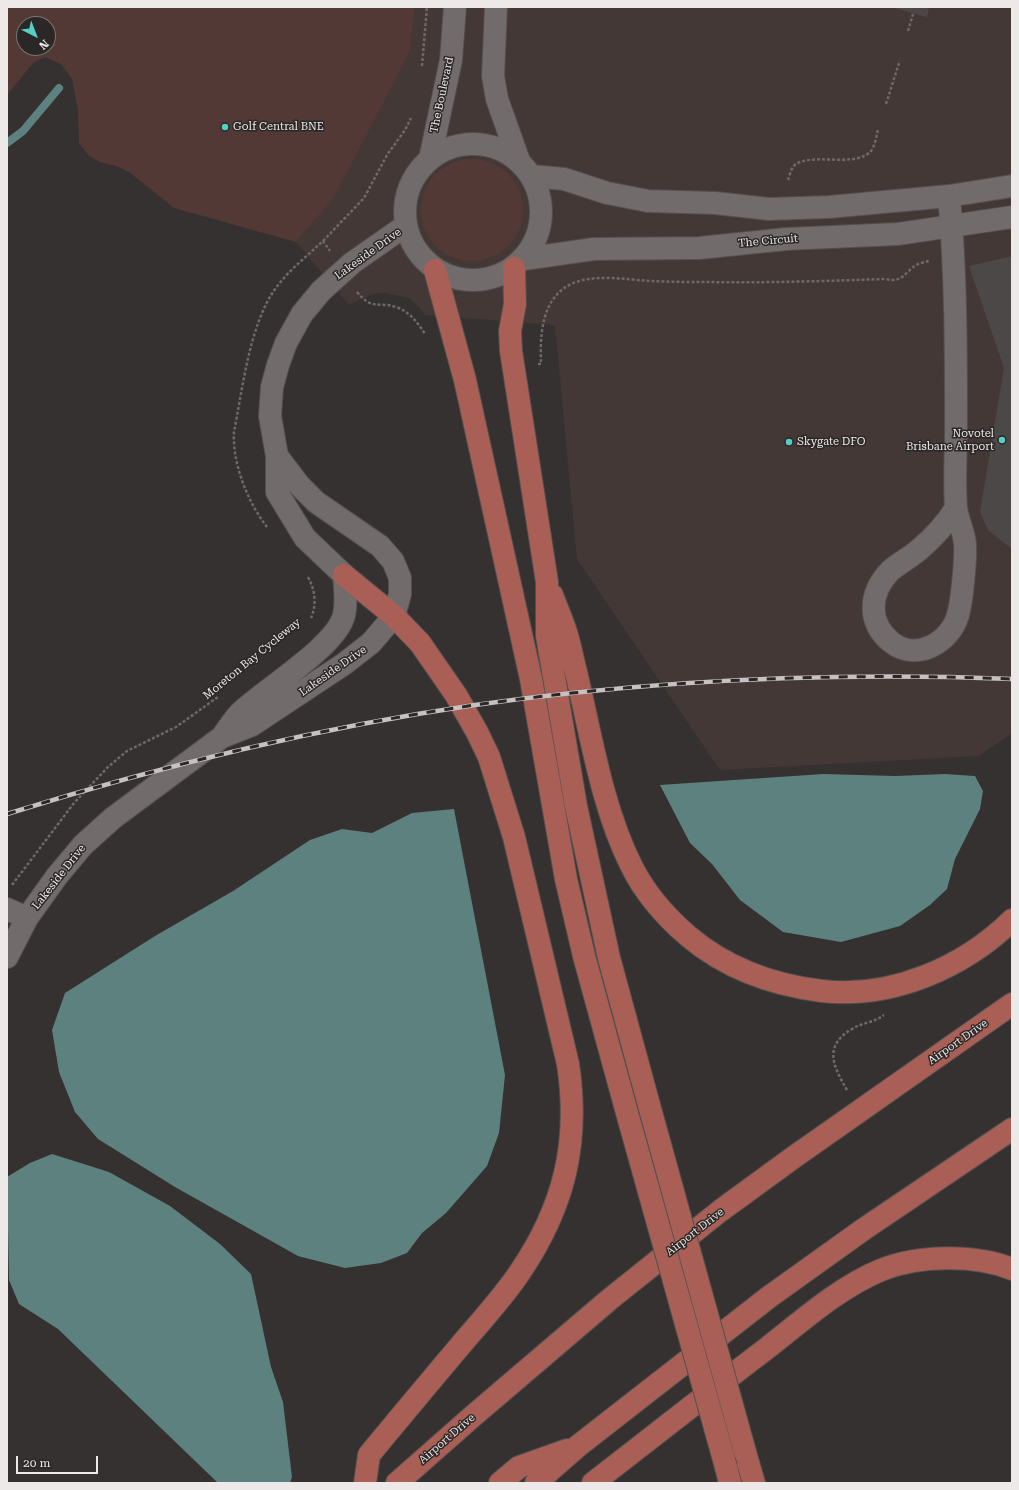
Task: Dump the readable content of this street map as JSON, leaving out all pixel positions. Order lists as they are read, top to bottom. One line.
{"streets":{"main road":["Airport Drive"],"street":["The Boulevard","The Circuit","Lakeside Drive"],"path":["Moreton Bay Cycleway"]},"crossings":[["The Boulevard","The Circuit"],["The Boulevard","Lakeside Drive"],["The Circuit","Lakeside Drive"]],"places":["Golf Central BNE","Novotel Brisbane Airport","Skygate DFO"],"scale_bar":"20 m","north":"bottom right"}
